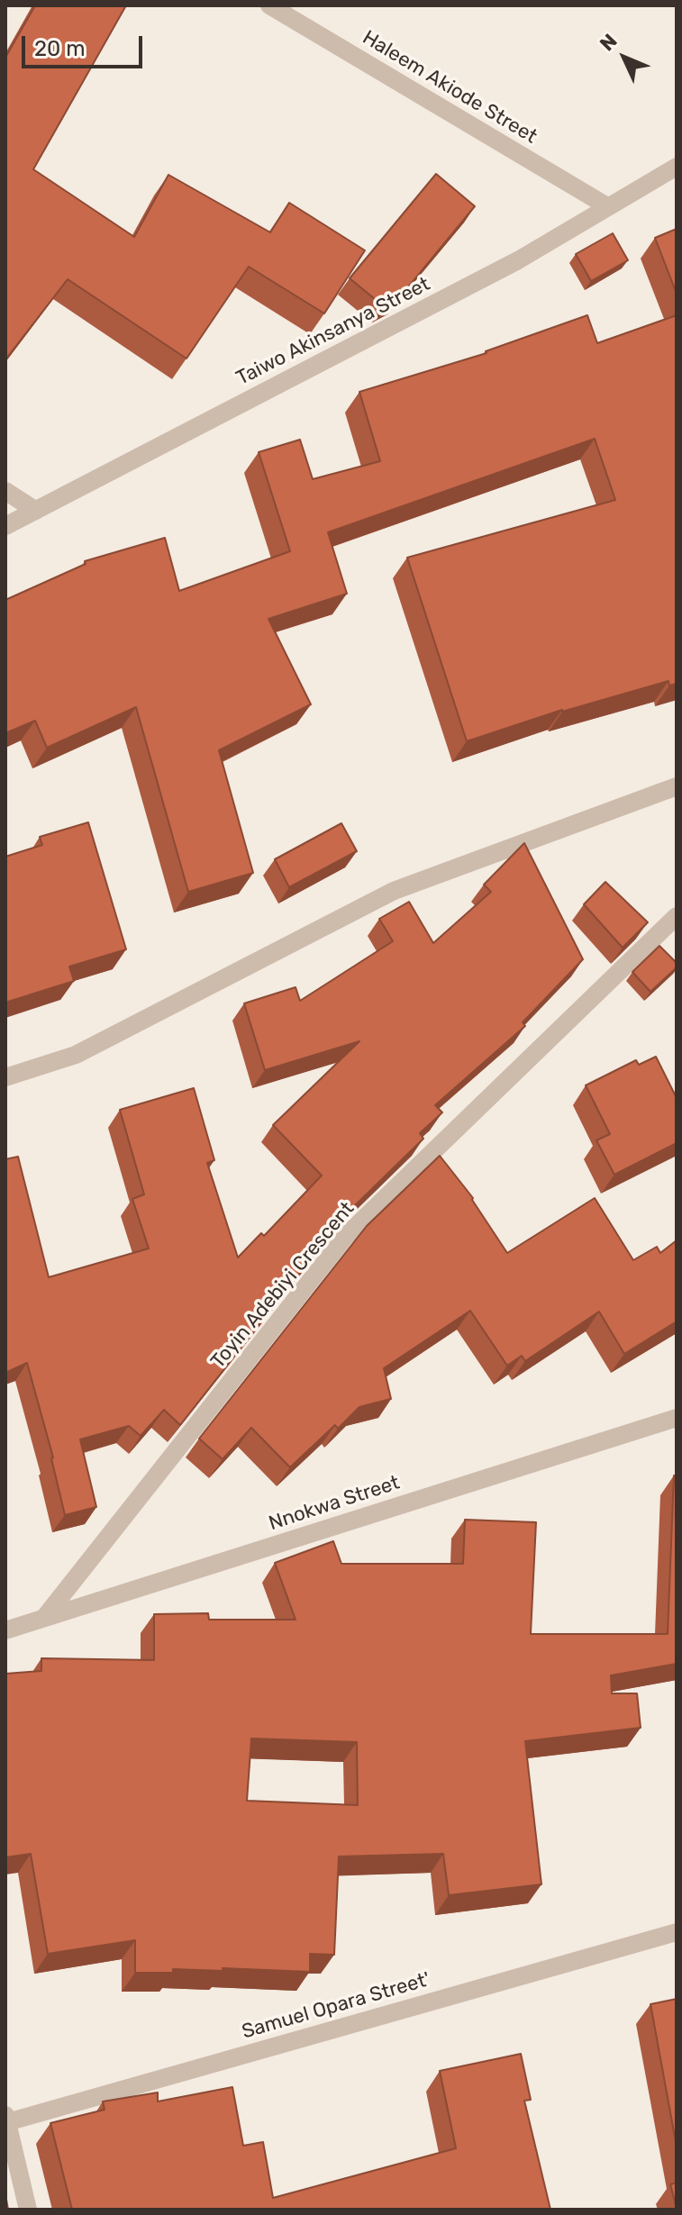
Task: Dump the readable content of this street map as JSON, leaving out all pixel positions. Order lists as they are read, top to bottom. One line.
{"streets":{"street":["Haleem Akiode Street","Taiwo Akinsanya Street","Toyin Adebiyi Crescent","Nnokwa Street","Samuel Opara Street'"]},"crossings":[["Haleem Akiode Street","Taiwo Akinsanya Street"],["Toyin Adebiyi Crescent","Nnokwa Street"]],"scale_bar":"20 m","north":"top left"}
